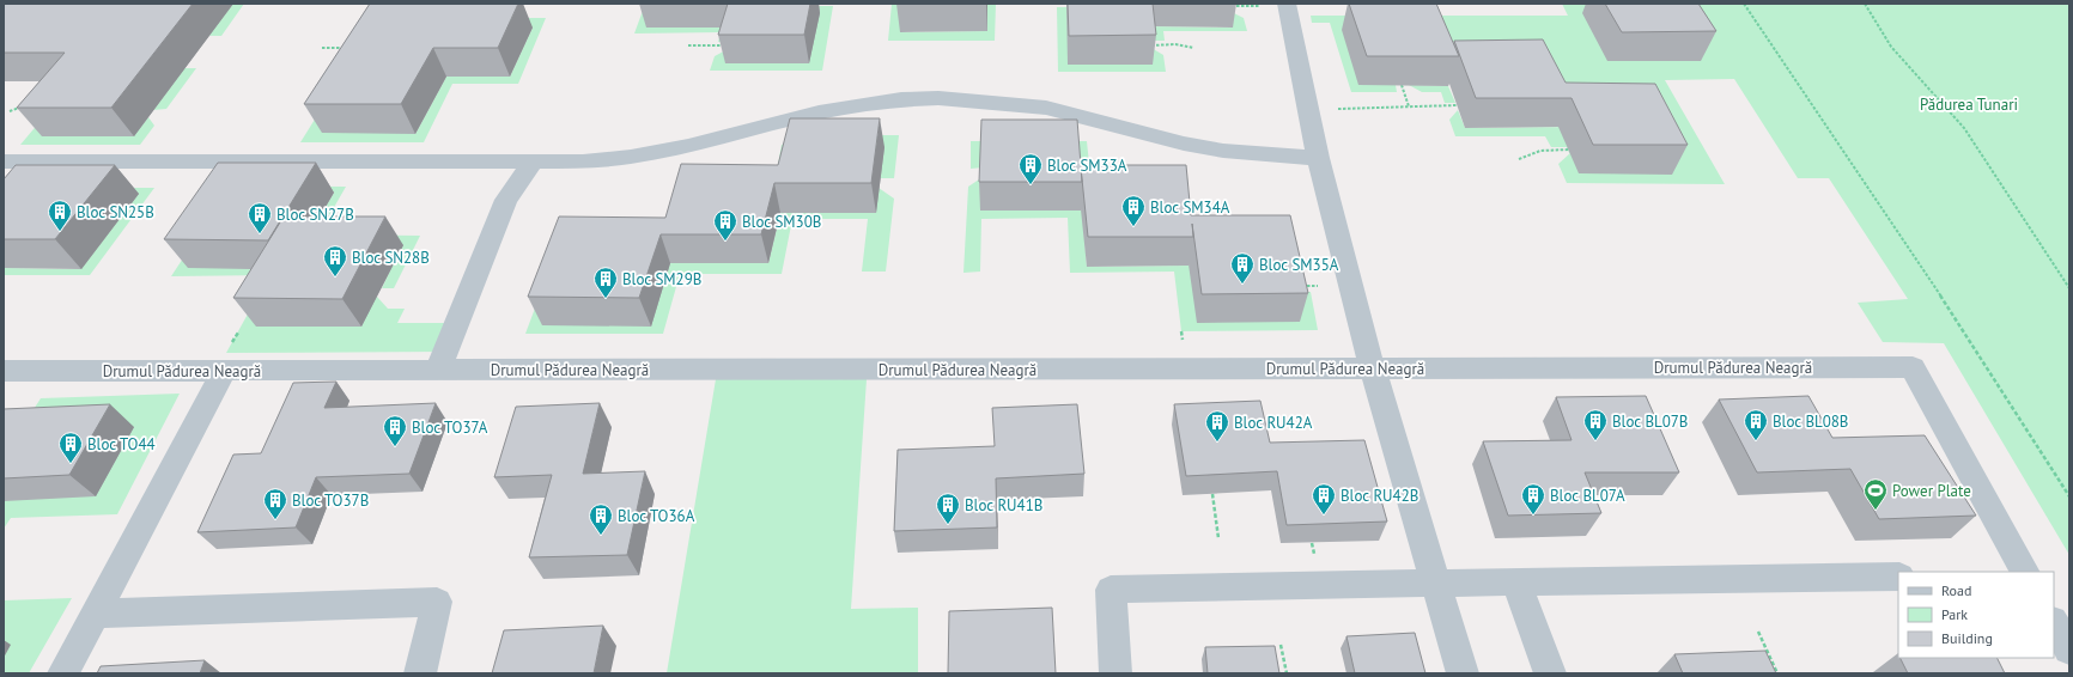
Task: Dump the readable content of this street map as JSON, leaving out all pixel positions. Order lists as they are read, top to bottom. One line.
{"streets":{"street":["Drumul Pădurea Neagră"]},"parks":["Pădurea Tunari"],"places":{"building":["Bloc SM33A","Bloc SM34A","Bloc SN25B","Bloc SN27B","Bloc SM30B","Bloc SN28B","Bloc SM35A","Bloc SM29B","Bloc BL07B","Bloc BL08B","Bloc RU42A","Bloc TO37A","Bloc TO44","Bloc RU42B","Bloc BL07A","Bloc TO37B","Bloc RU41B","Bloc TO36A"],"sports":["Power Plate"]},"legend":["Road","Park","Building"]}
